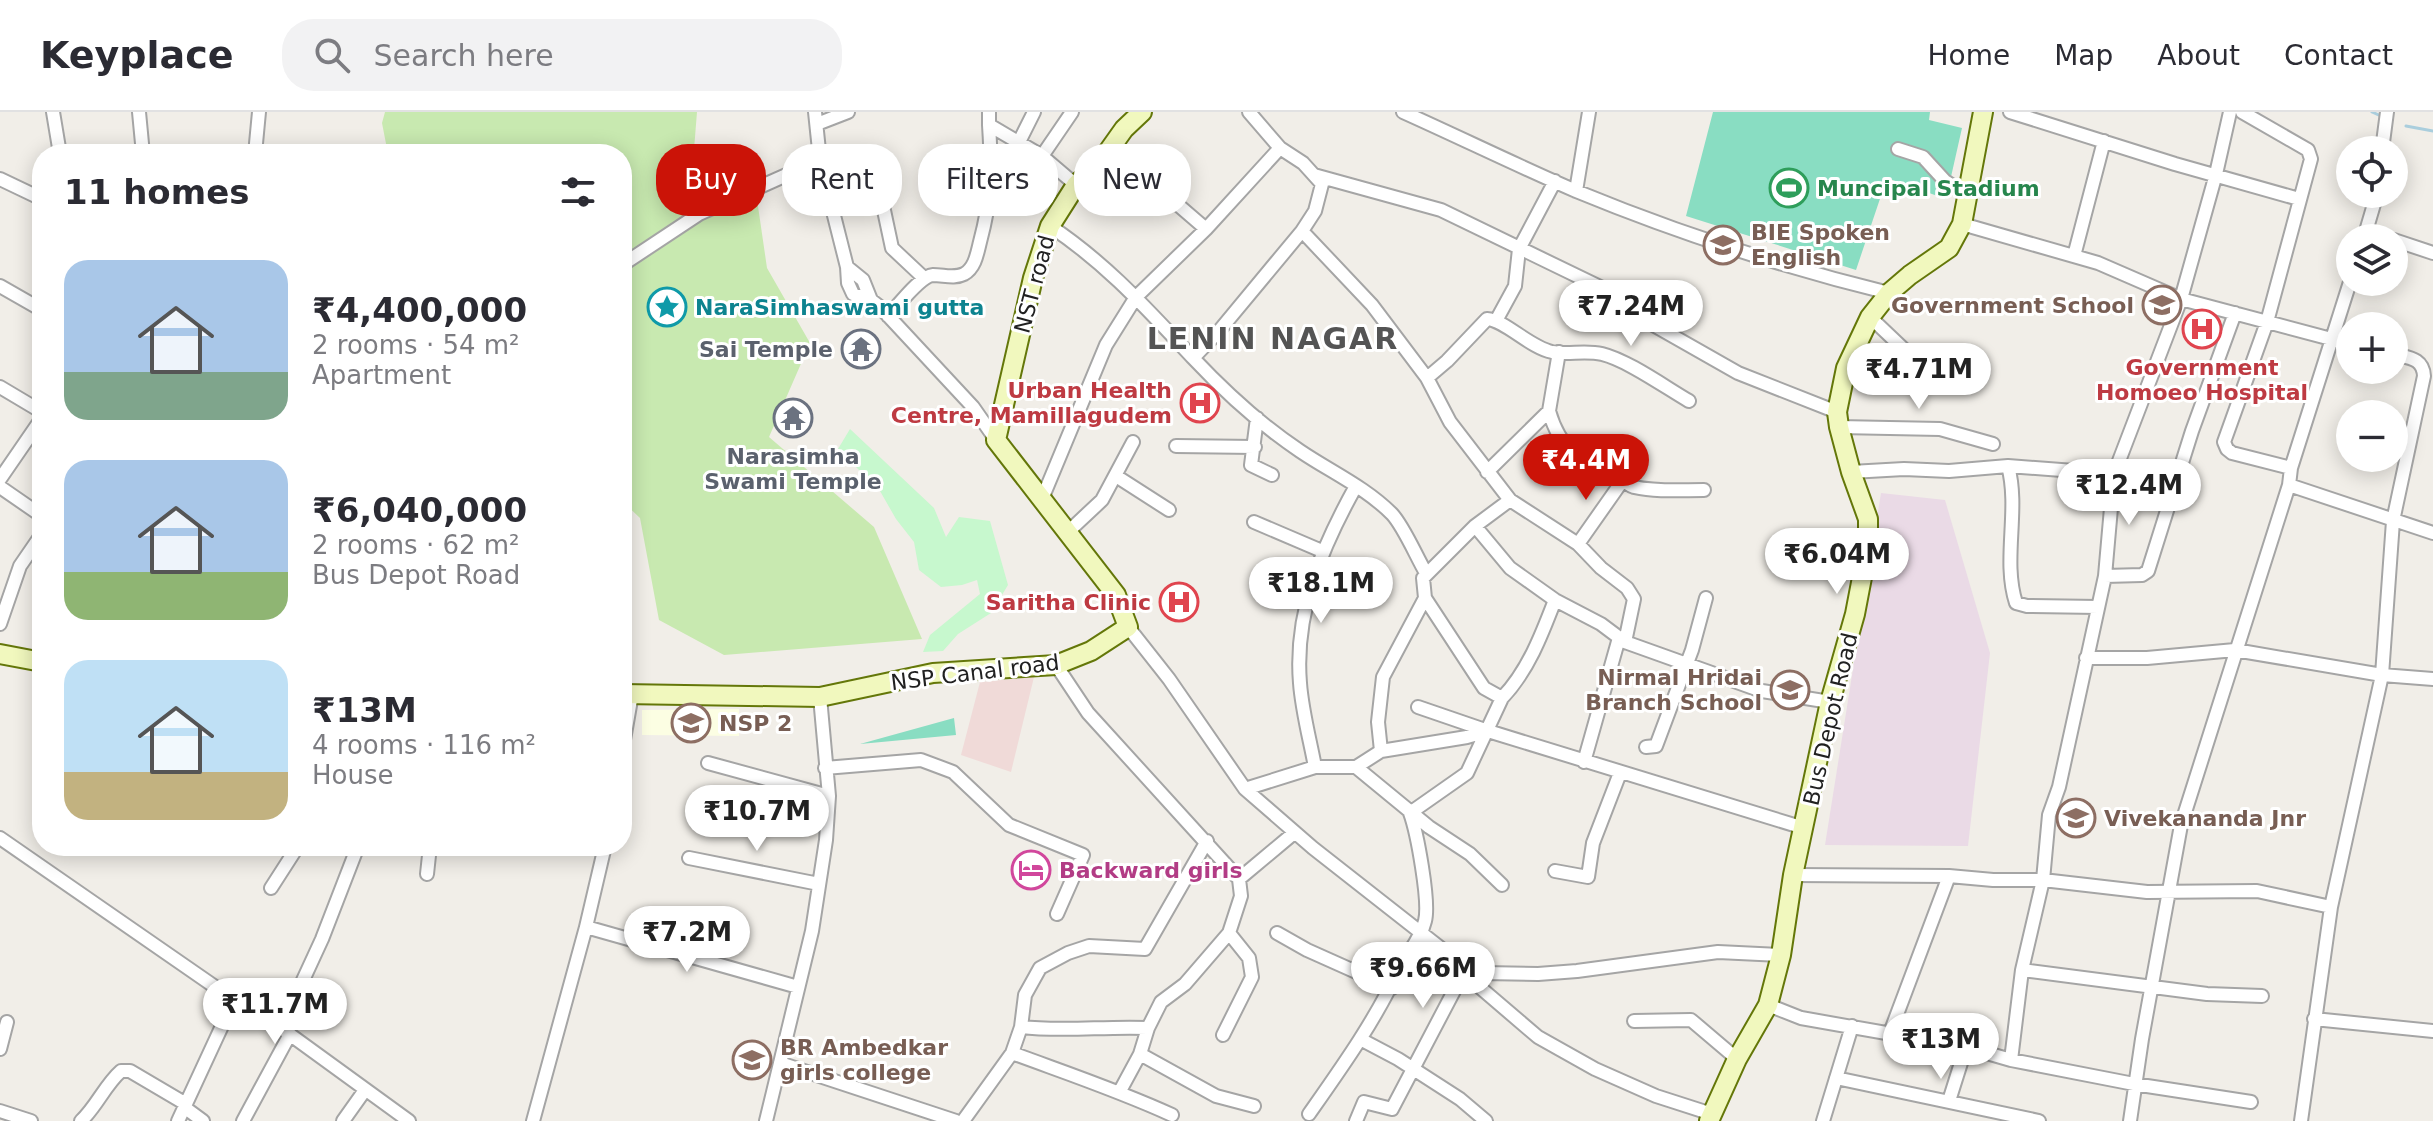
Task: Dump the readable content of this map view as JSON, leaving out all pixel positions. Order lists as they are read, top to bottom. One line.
{"streets":{"street":["NST road","NSP Canal road","Bus Depot Road"]},"districts":["LENIN NAGAR"],"places":{"sports":["Muncipal Stadium"],"school or university":["BIE Spoken English","Government School","Nirmal Hridai Branch School","NSP 2","Vivekananda Jnr","BR Ambedkar girls college"],"place":["NaraSimhaswami gutta"],"hospital":["Government Homoeo Hospital","Urban Health Centre, Mamillagudem","Saritha Clinic"],"temple":["Sai Temple","Narasimha Swami Temple"],"hotel":["Backward girls"]},"page":{"header":"Keyplace","search":"Search here","nav":["Home","Map","About","Contact"],"map_buttons":["+","−"],"chip":["Buy","Rent","Filters","New"],"heading":"11 homes","list":[{"name":"₹4,400,000","note":"2 rooms · 54 m² · Apartment"},{"name":"₹6,040,000","note":"2 rooms · 62 m² · Bus Depot Road"},{"name":"₹13M","note":"4 rooms · 116 m² · House"}],"price":["₹7.24M","₹4.71M","₹4.4M","₹12.4M","₹6.04M","₹18.1M","₹10.7M","₹7.2M","₹9.66M","₹11.7M","₹13M"]}}
